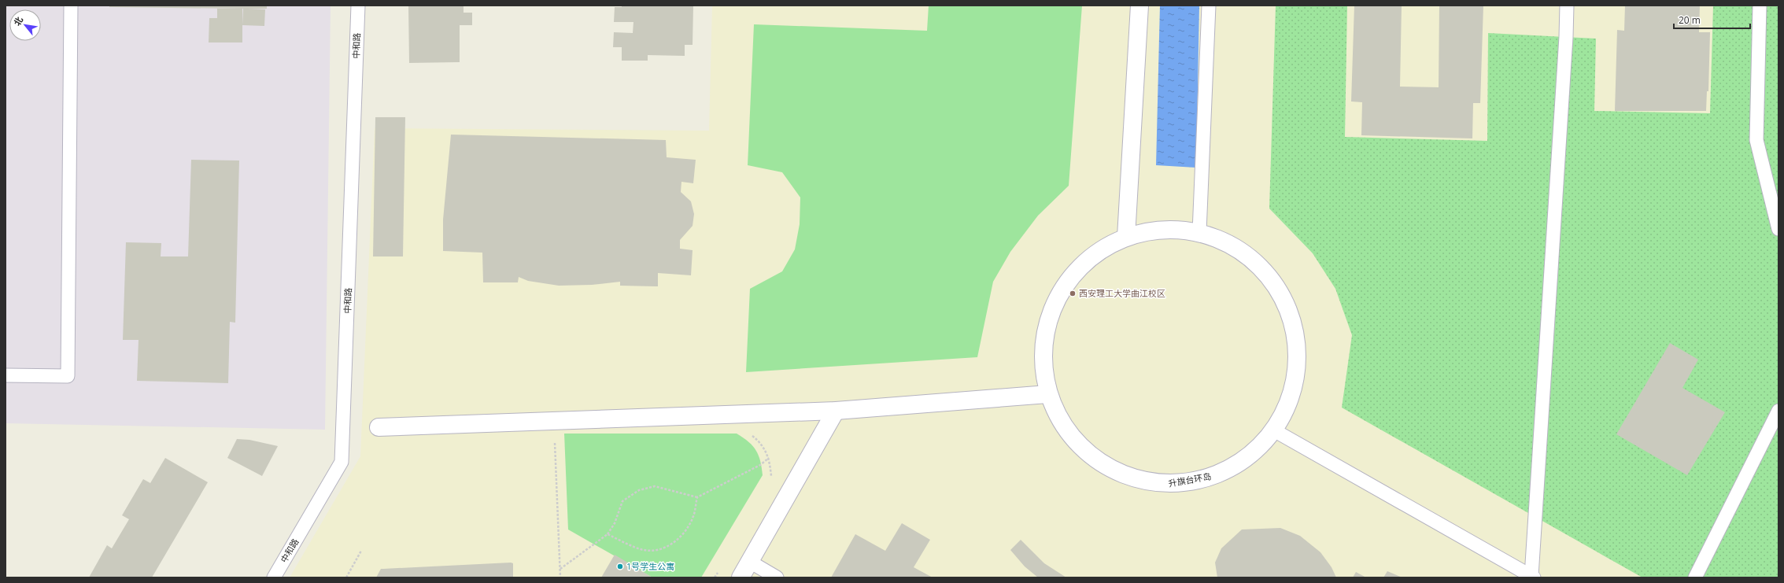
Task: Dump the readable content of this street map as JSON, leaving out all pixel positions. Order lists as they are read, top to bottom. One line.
{"streets":{"street":["升旗台环岛"],"lane":["中和路"]},"places":["西安理工大学曲江校区","1号学生公寓"],"scale_bar":"20 m","north":"top left"}
